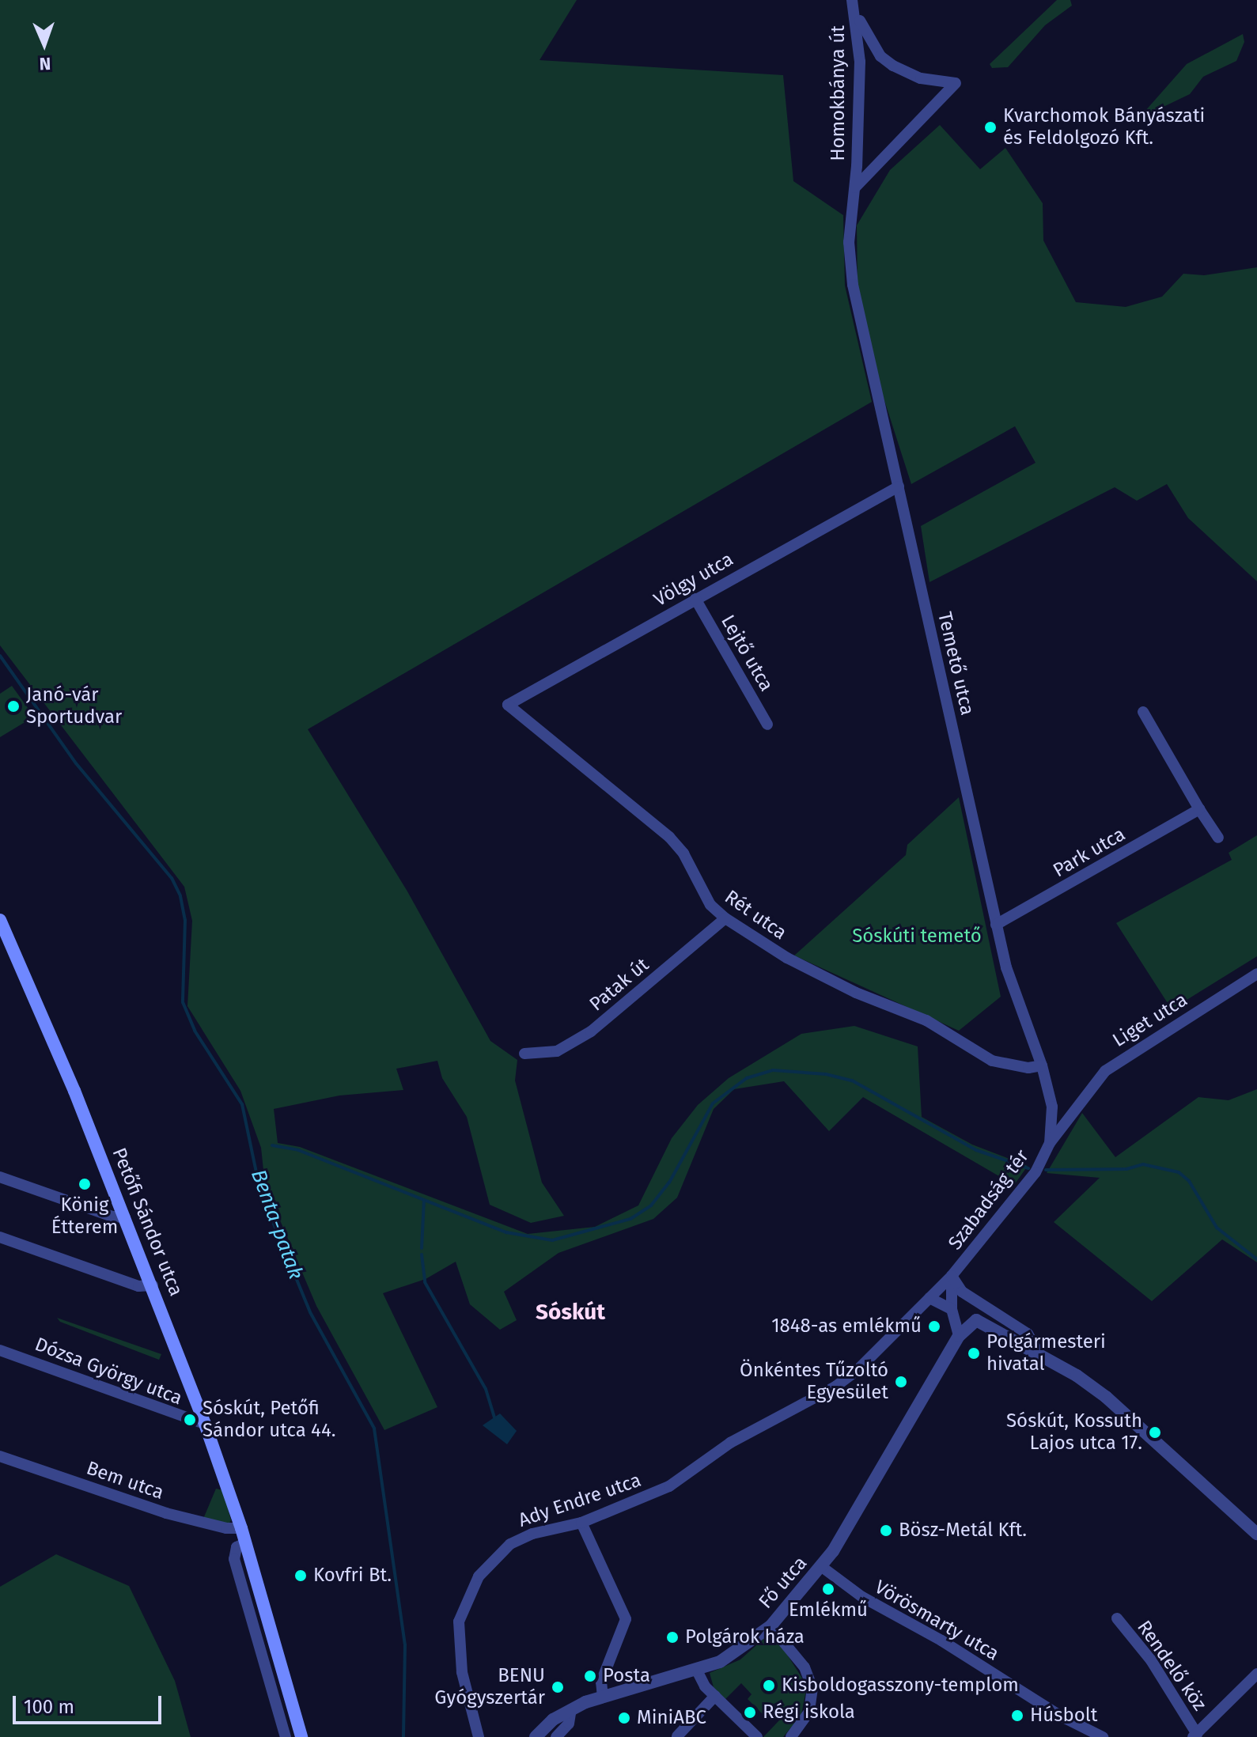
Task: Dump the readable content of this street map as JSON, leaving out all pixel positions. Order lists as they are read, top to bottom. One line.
{"streets":{"main road":["Petőfi Sándor utca"],"street":["Homokbánya út","Völgy utca","Lejtő utca","Temető utca","Park utca","Rét utca","Patak út","Liget utca","Szabadság tér","Dózsa György utca","Bem utca","Ady Endre utca","Fő utca","Vörösmarty utca","Rendelő köz"]},"crossings":[["Homokbánya út","Temető utca"],["Völgy utca","Lejtő utca"],["Völgy utca","Temető utca"],["Völgy utca","Rét utca"],["Temető utca","Park utca"],["Temető utca","Rét utca"],["Temető utca","Liget utca"],["Temető utca","Szabadság tér"],["Rét utca","Patak út"],["Liget utca","Szabadság tér"],["Szabadság tér","Ady Endre utca"],["Szabadság tér","Fő utca"],["Petőfi Sándor utca","Dózsa György utca"],["Petőfi Sándor utca","Bem utca"],["Fő utca","Vörösmarty utca"]],"districts":["Sóskút"],"water":["Benta-patak"],"parks":["Sóskúti temető"],"places":["Kvarchomok Bányászati és Feldolgozó Kft.","Janó-vár Sportudvar","König Étterem","1848-as emlékmű","Polgármesteri hivatal","Önkéntes Tűzoltó Egyesület","Sóskút, Petőfi Sándor utca 44.","Sóskút, Kossuth Lajos utca 17.","Bösz-Metál Kft.","Kovfri Bt.","Emlékmű","Polgárok háza","Posta","Kisboldogasszony-templom","BENU Gyógyszertár","Régi iskola","Húsbolt","MiniABC"],"scale_bar":"100 m","north":"bottom"}
